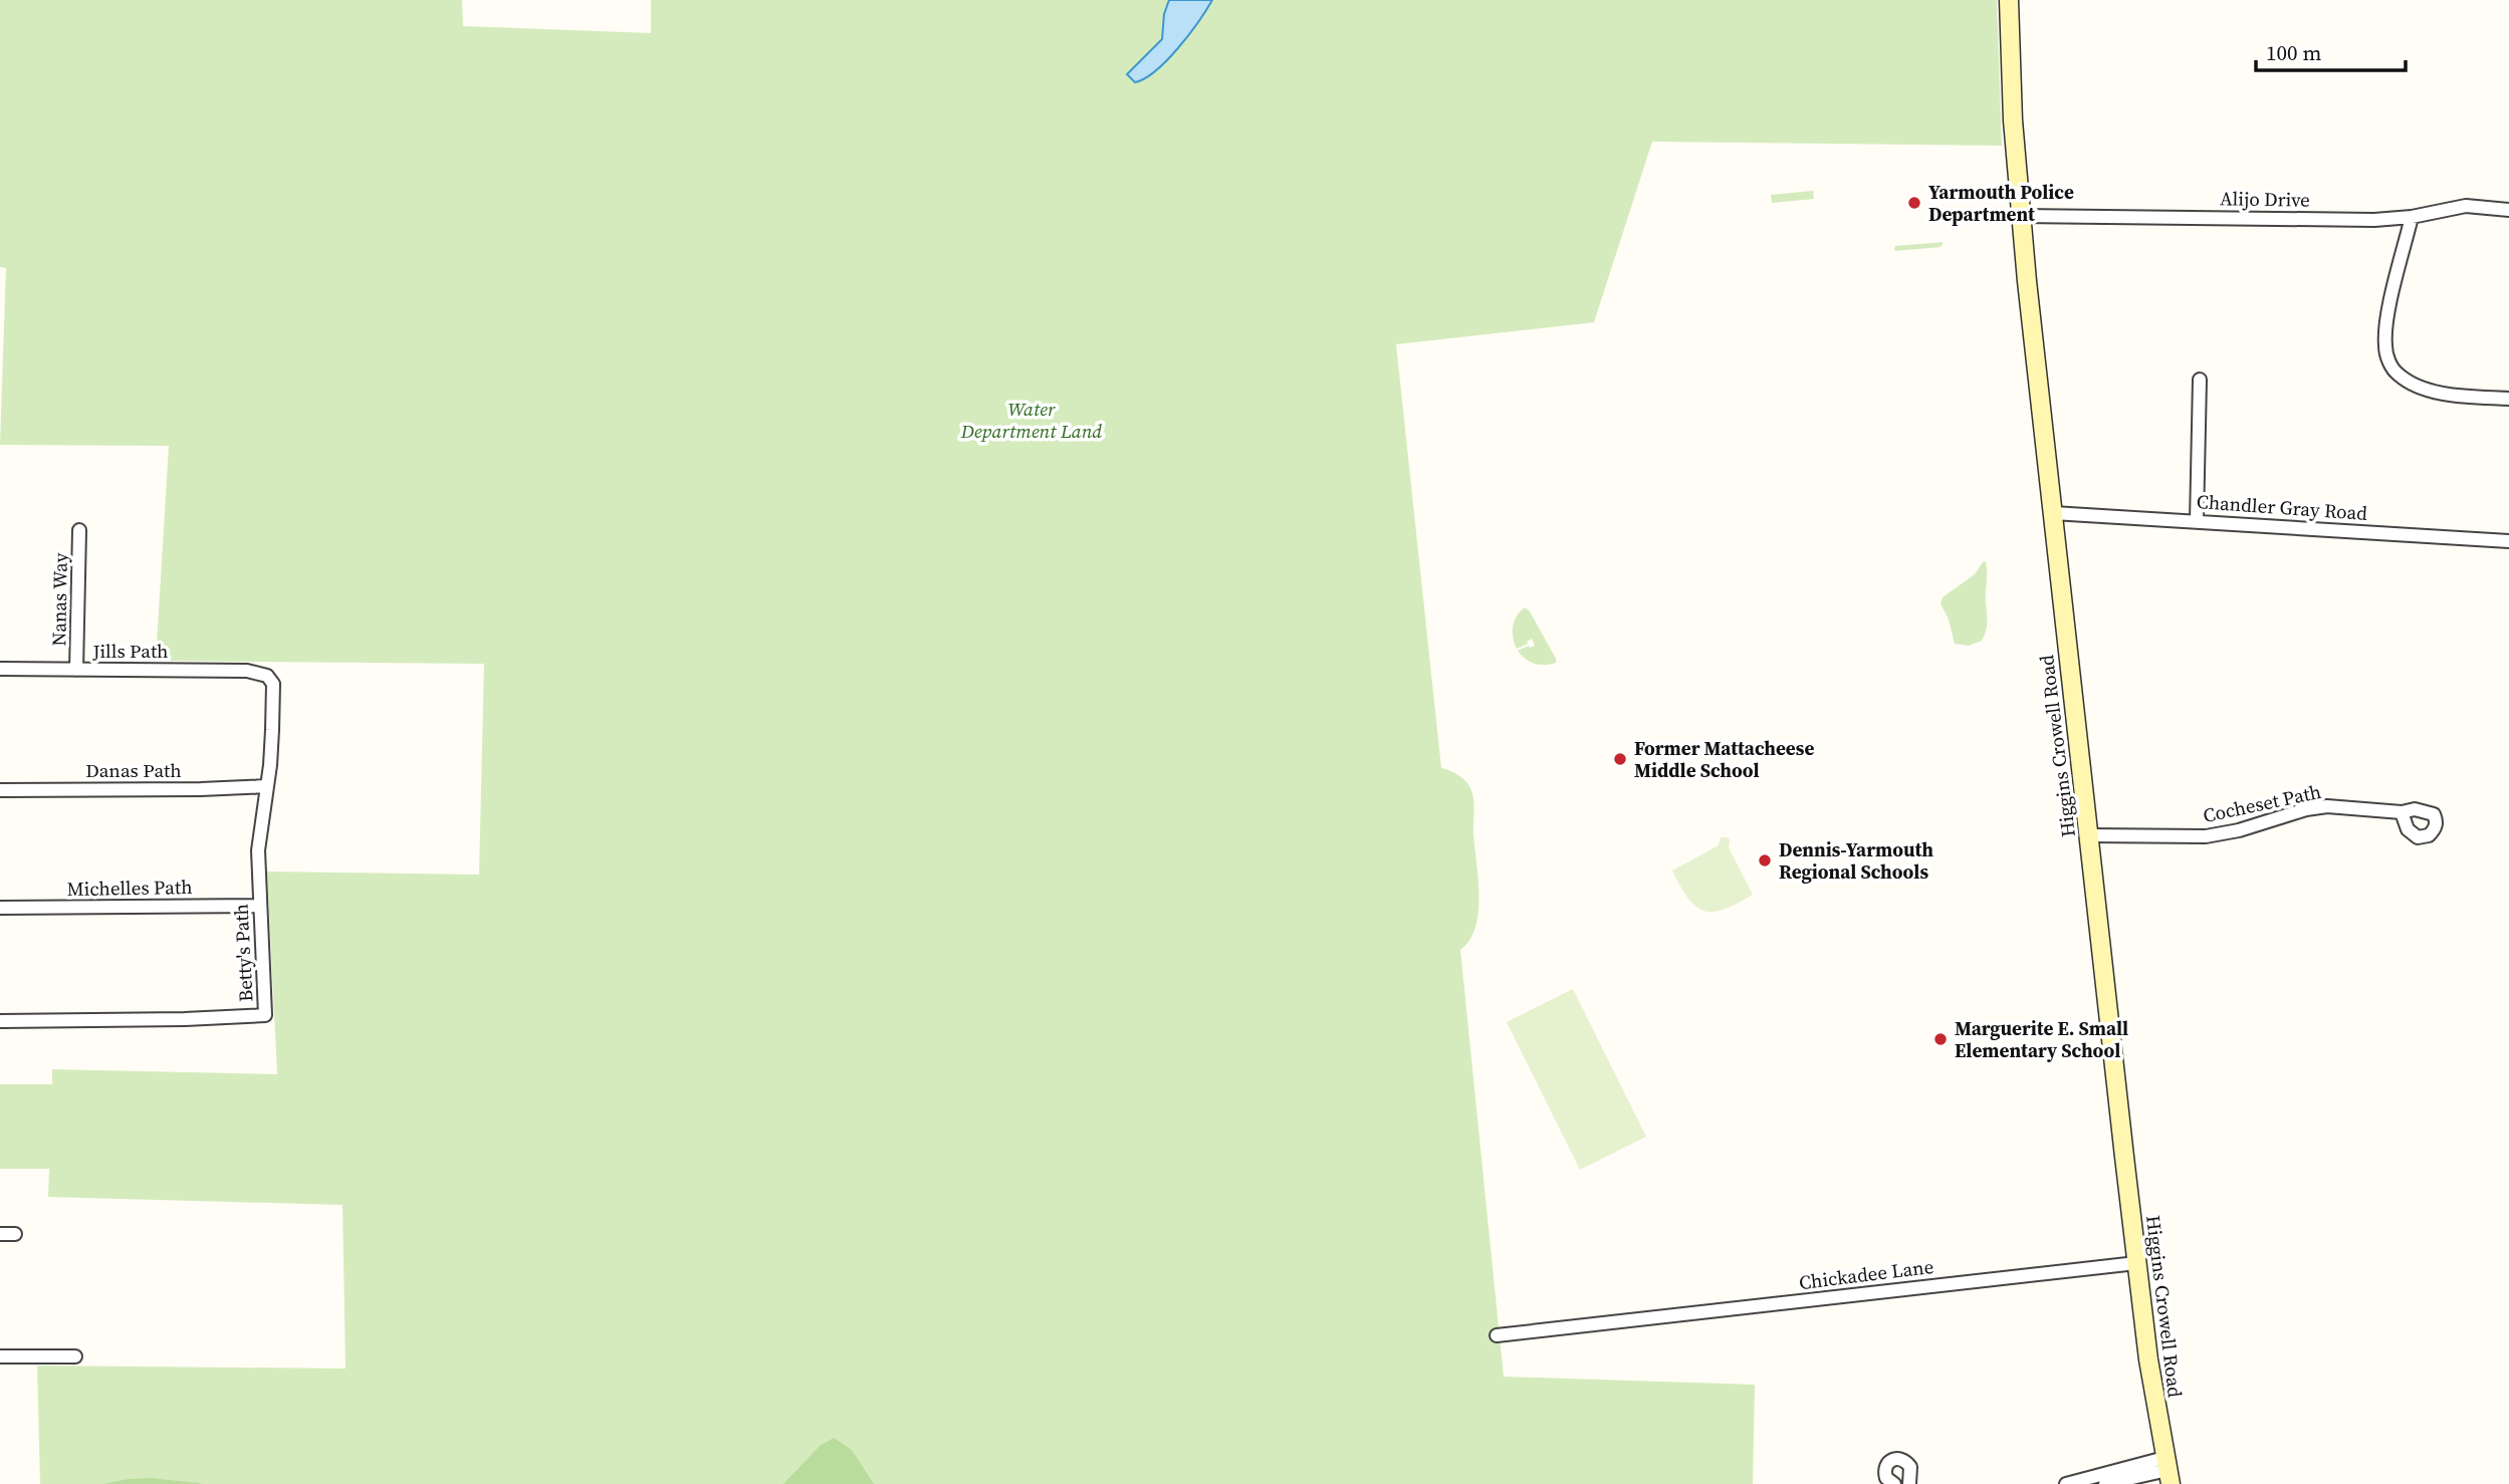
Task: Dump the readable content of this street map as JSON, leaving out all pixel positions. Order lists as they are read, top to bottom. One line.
{"streets":{"main road":["Higgins Crowell Road"],"street":["Alijo Drive","Chandler Gray Road","Nanas Way","Jills Path","Danas Path","Cocheset Path","Michelles Path","Betty's Path","Chickadee Lane"]},"crossings":[["Alijo Drive","Higgins Crowell Road"],["Chandler Gray Road","Higgins Crowell Road"],["Nanas Way","Jills Path"],["Jills Path","Betty's Path"],["Higgins Crowell Road","Cocheset Path"],["Higgins Crowell Road","Chickadee Lane"],["Danas Path","Betty's Path"],["Michelles Path","Betty's Path"]],"parks":["Water Department Land"],"places":["Yarmouth Police Department","Former Mattacheese Middle School","Dennis-Yarmouth Regional Schools","Marguerite E. Small Elementary School"],"scale_bar":"100 m"}
